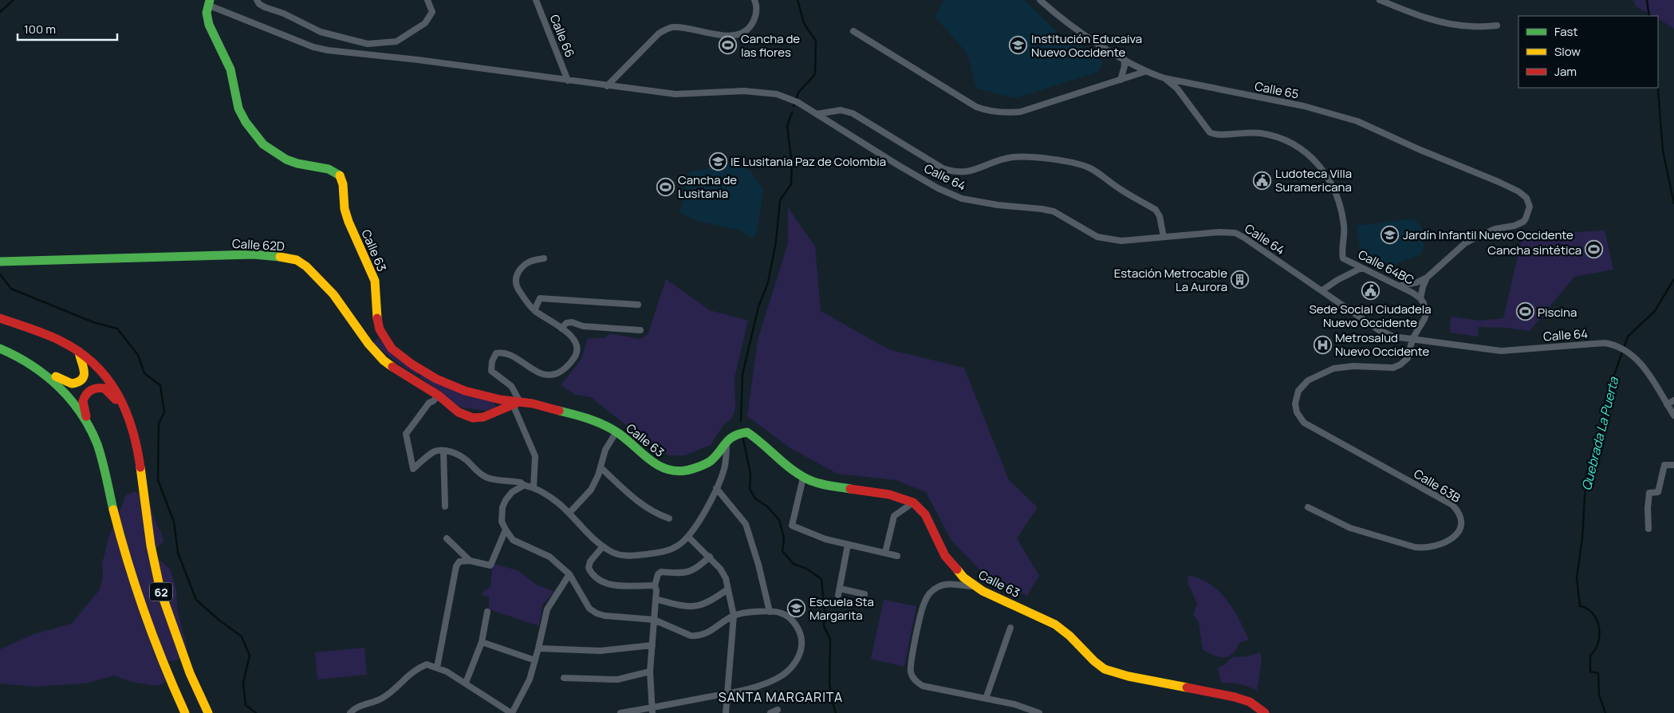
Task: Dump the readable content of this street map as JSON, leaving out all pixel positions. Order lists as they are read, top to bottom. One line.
{"streets":{"main road":["Calle 62D","Calle 63","62"],"street":["Calle 66","Calle 65","Calle 64","Calle 64BC","Calle 63B"]},"crossings":[["Calle 66","Calle 64"],["Calle 65","Calle 64BC"],["Calle 64","Calle 63"],["Calle 64","Calle 63B"],["Calle 62D","Calle 63"]],"districts":["SANTA MARGARITA"],"water":["Quebrada La Puerta"],"places":{"sports":["Cancha de las flores","Cancha de Lusitania","Cancha sintética","Piscina"],"school or university":["Institución Educaiva Nuevo Occidente","IE Lusitania Paz de Colombia","Jardín Infantil Nuevo Occidente","Escuela Sta Margarita"],"public building":["Ludoteca Villa Suramericana","Sede Social Ciudadela Nuevo Occidente"],"building":["Estación Metrocable La Aurora"],"hospital":["Metrosalud Nuevo Occidente"]},"legend":["Fast","Slow","Jam"],"scale_bar":"100 m"}
